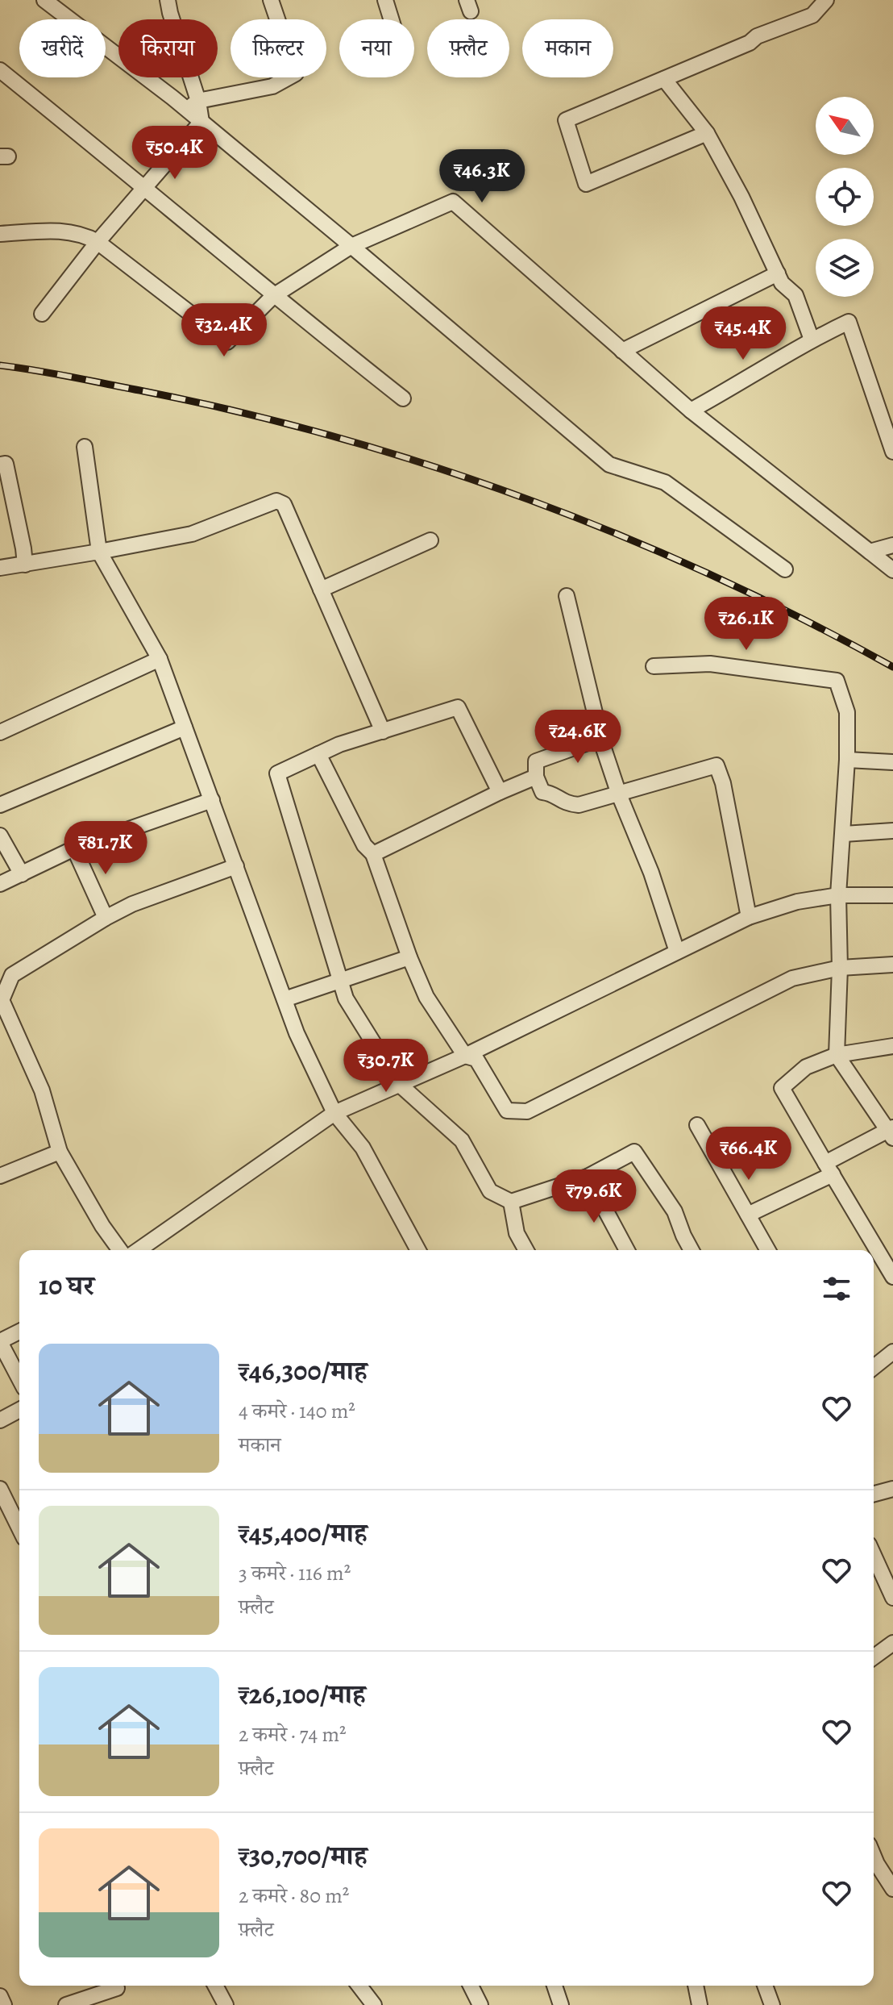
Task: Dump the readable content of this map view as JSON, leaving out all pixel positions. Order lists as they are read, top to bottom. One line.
{"north":"top left","page":{"chip":["खरीदें","किराया","फ़िल्टर","नया","फ़्लैट","मकान"],"price":["₹50.4K","₹46.3K","₹32.4K","₹45.4K","₹26.1K","₹24.6K","₹81.7K","₹30.7K","₹66.4K","₹79.6K"],"heading":"10 घर","list":[{"name":"₹46,300/माह","note":"4 कमरे · 140 m² · मकान"},{"name":"₹45,400/माह","note":"3 कमरे · 116 m² · फ़्लैट"},{"name":"₹26,100/माह","note":"2 कमरे · 74 m² · फ़्लैट"},{"name":"₹30,700/माह","note":"2 कमरे · 80 m² · फ़्लैट"}]}}
